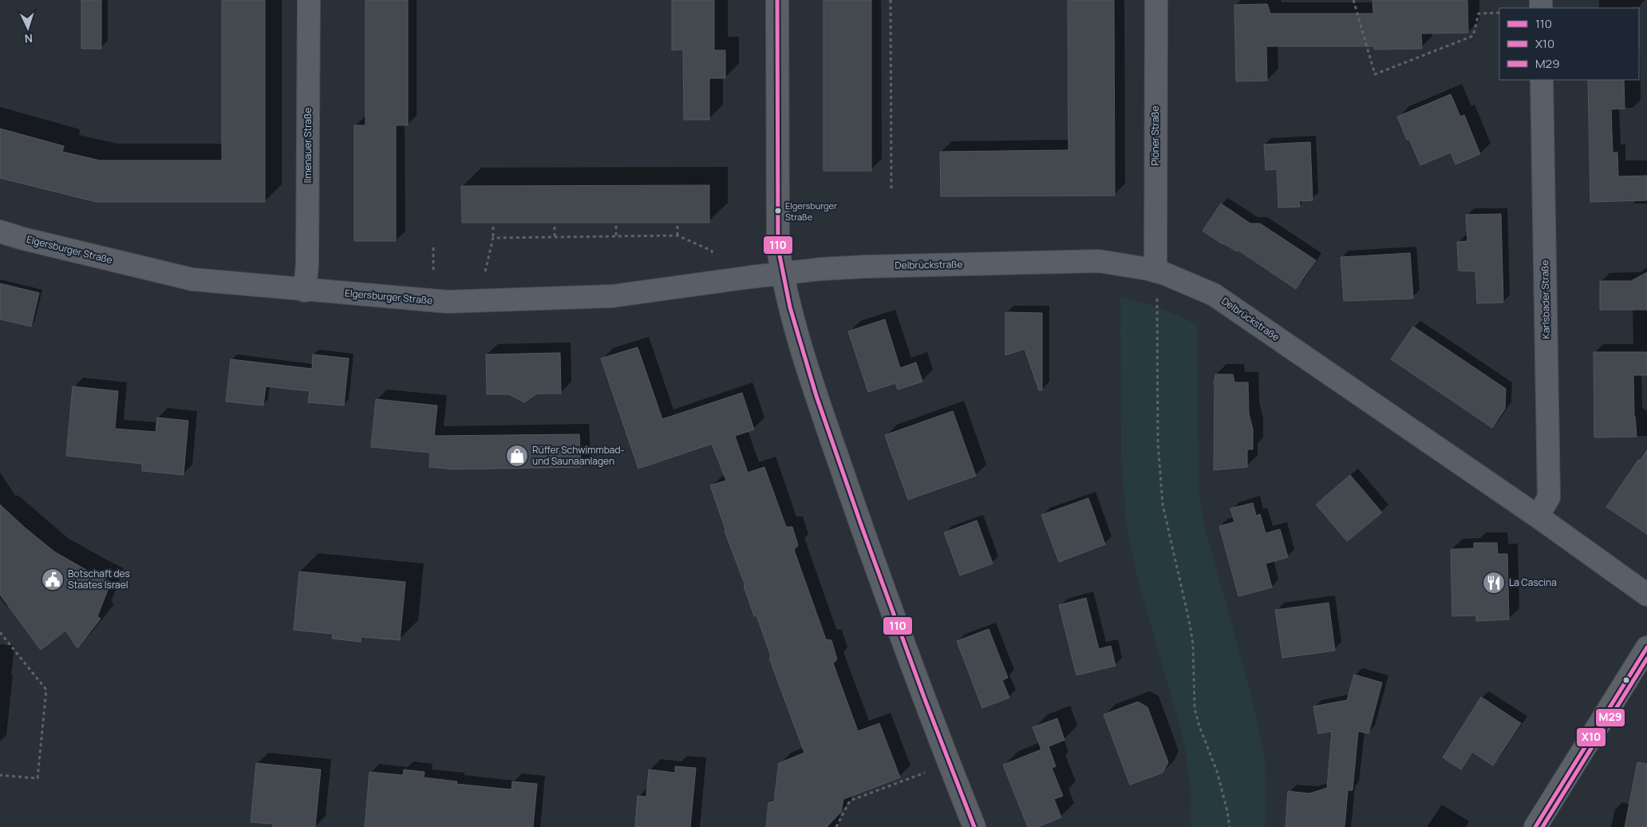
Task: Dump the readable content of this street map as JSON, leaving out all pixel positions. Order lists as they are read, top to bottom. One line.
{"streets":{"street":["Plöner Straße","Ilmenauer Straße","Elgersburger Straße","Delbrückstraße","Karlsbader Straße"]},"crossings":[["Plöner Straße","Delbrückstraße"],["Ilmenauer Straße","Elgersburger Straße"],["Elgersburger Straße","Delbrückstraße"],["Delbrückstraße","Karlsbader Straße"]],"places":{"other":["Elgersburger Straße"],"shop":["Rüffer Schwimmbad- und Saunaanlagen"],"public building":["Botschaft des Staates Israel"],"restaurant":["La Cascina"]},"lines":["transit line 110","transit line X10","transit line M29"],"legend":["110","X10","M29"],"north":"bottom"}
